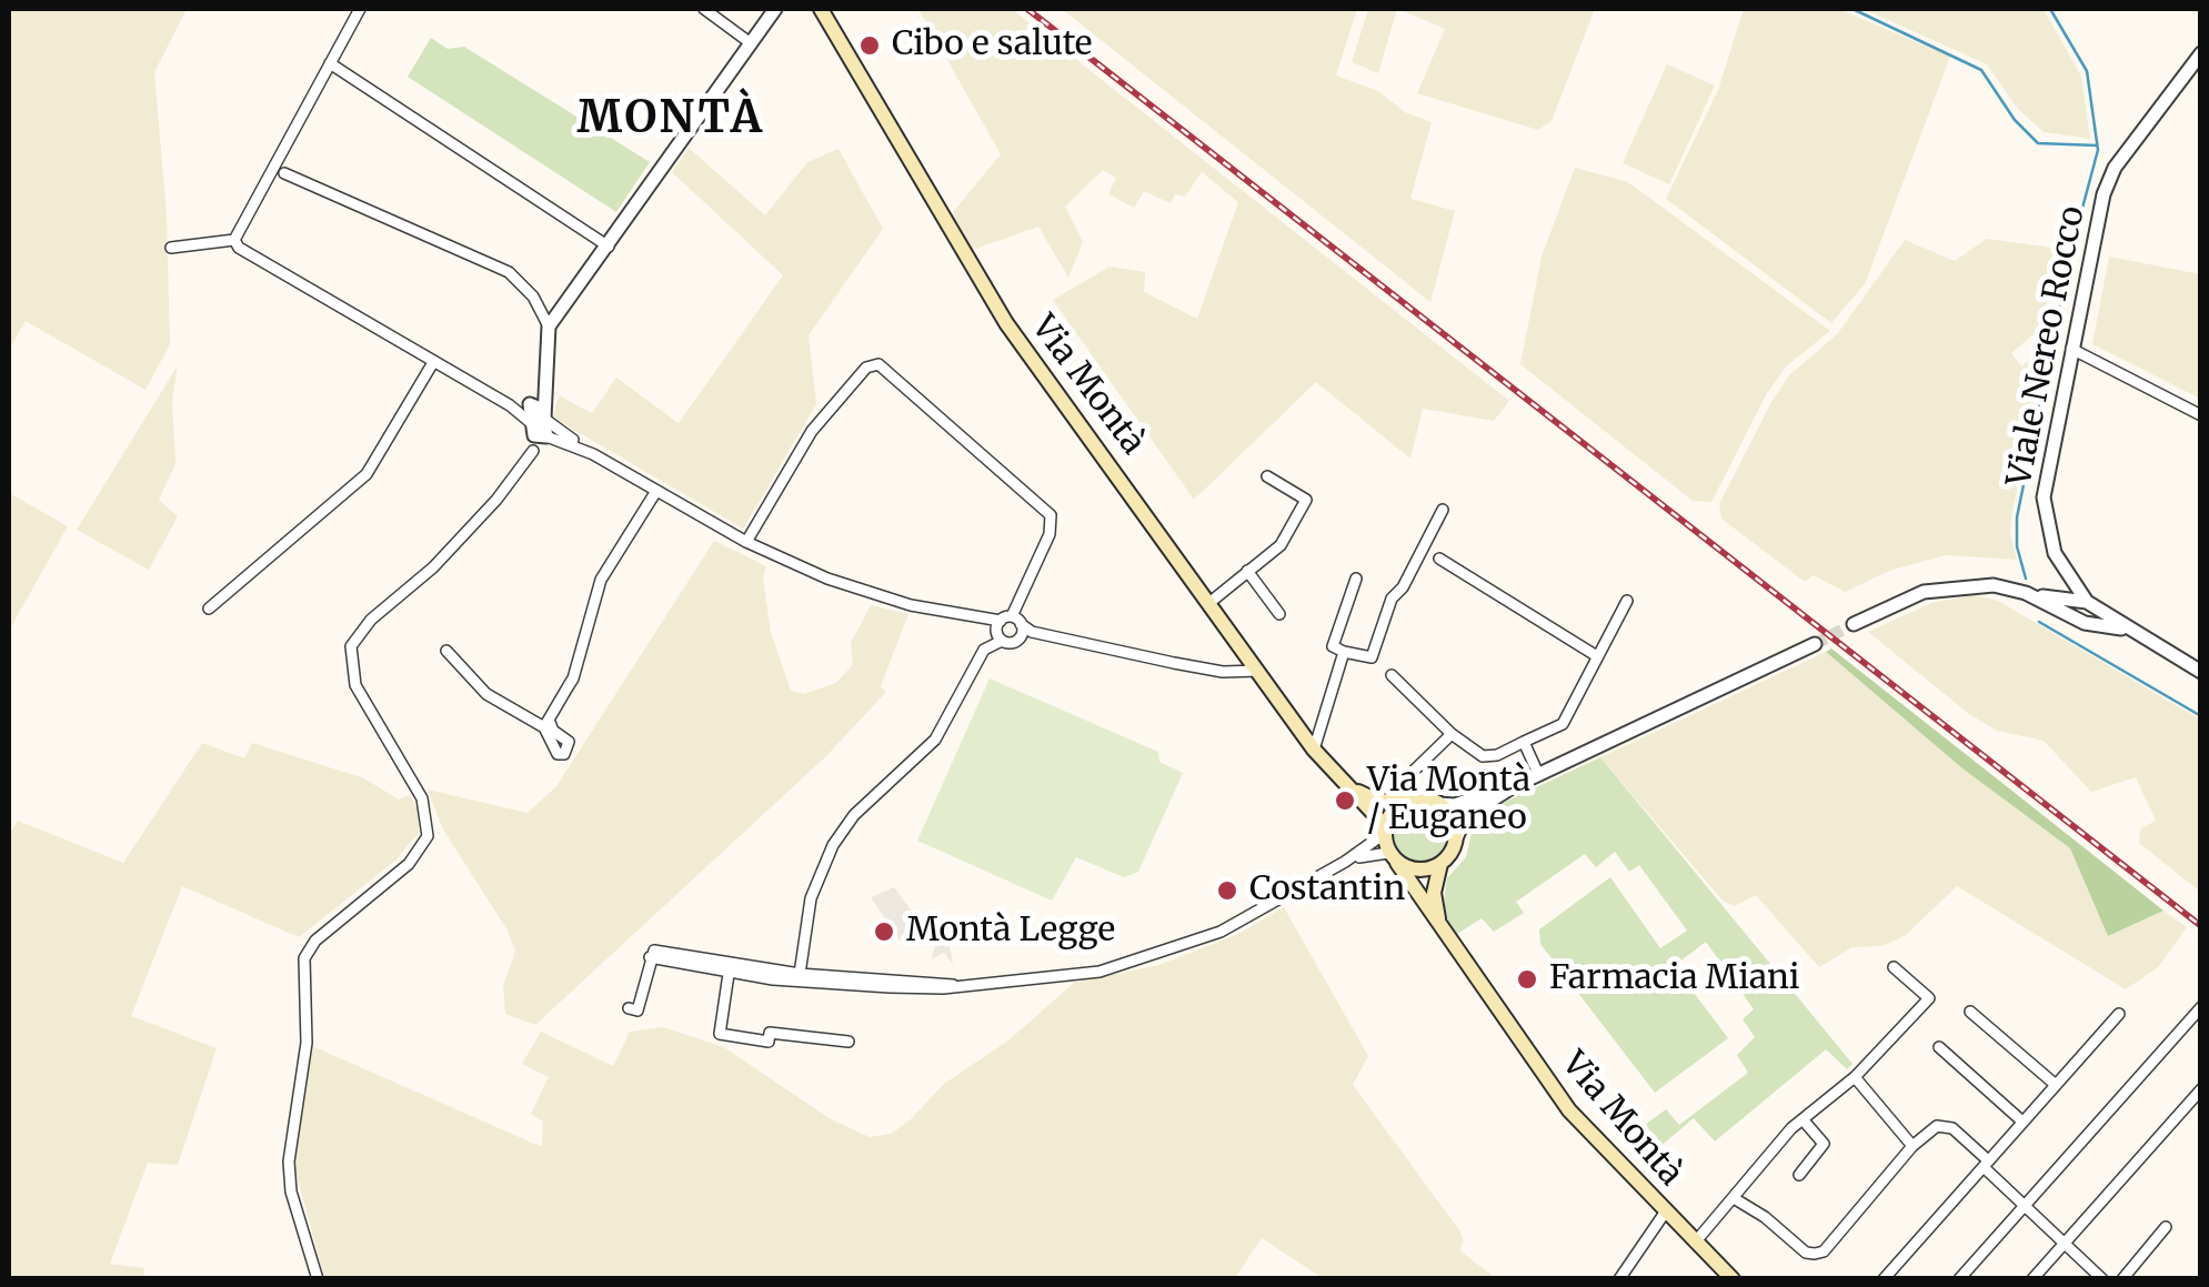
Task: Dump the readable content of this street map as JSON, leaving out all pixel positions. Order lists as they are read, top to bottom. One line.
{"streets":{"main road":["Via Montà"],"street":["Viale Nereo Rocco"]},"districts":["MONTÀ"],"places":["Cibo e salute","Via Montà / Euganeo","Costantin","Montà Legge","Farmacia Miani"]}
